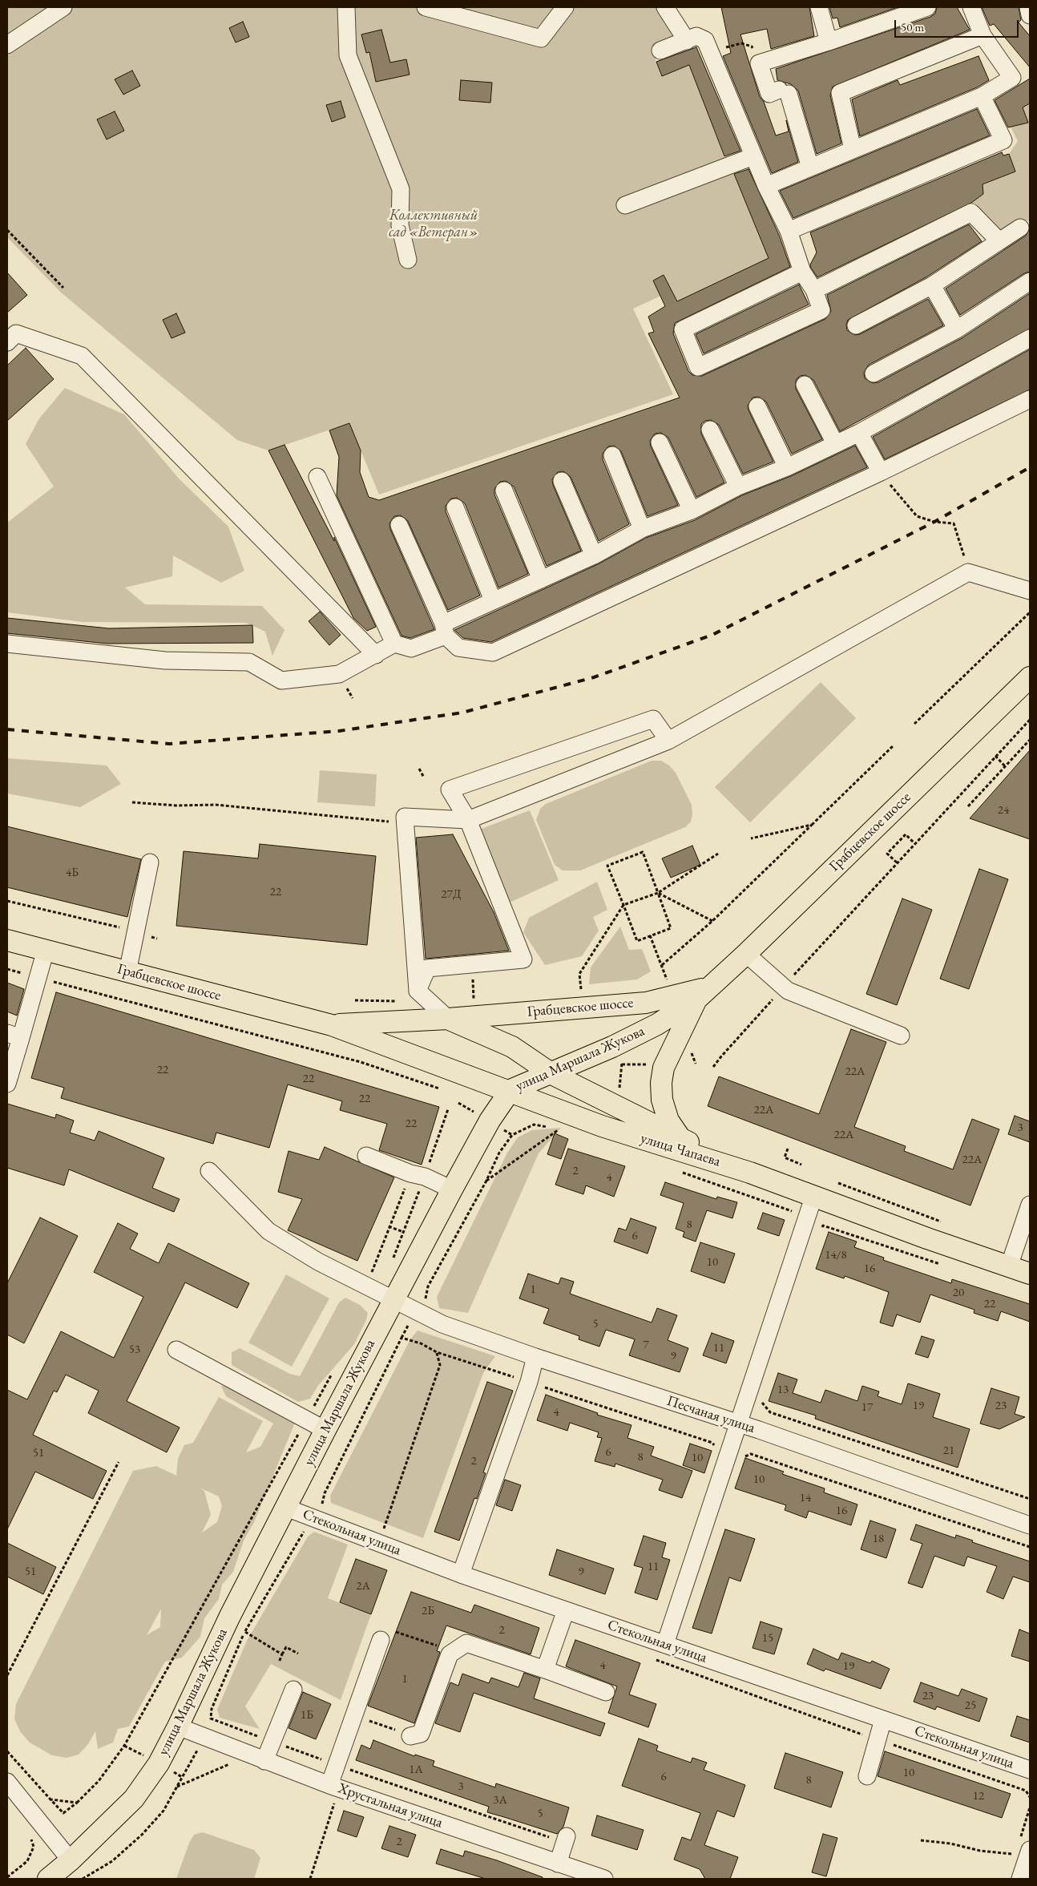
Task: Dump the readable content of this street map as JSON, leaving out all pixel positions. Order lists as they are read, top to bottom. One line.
{"streets":{"main road":["Грабцевское шоссе","улица Маршала Жукова","улица Чапаева"],"street":["Песчаная улица","Стекольная улица","Хрустальная улица"]},"crossings":[["Грабцевское шоссе","улица Маршала Жукова"],["Грабцевское шоссе","улица Чапаева"],["улица Маршала Жукова","улица Чапаева"],["улица Маршала Жукова","Песчаная улица"],["улица Маршала Жукова","Стекольная улица"],["улица Маршала Жукова","Хрустальная улица"]],"parks":["Коллективный сад «Ветеран»"],"house_numbers":["24","4Б","22","27Д","22","22А","22","22","22А","22","3","22А","22А","2","4","8","6","14/8","10","16","1","20","22","5","7","11","53","9","13","19","23","17","4","21","6","51","8","10","2","10","14","16","18","11","51","9","2А","2Б","2","15","4","19","1","23","25","1Б","1А","10","6","8","3","12","3А","5","2"],"scale_bar":"50 m"}
